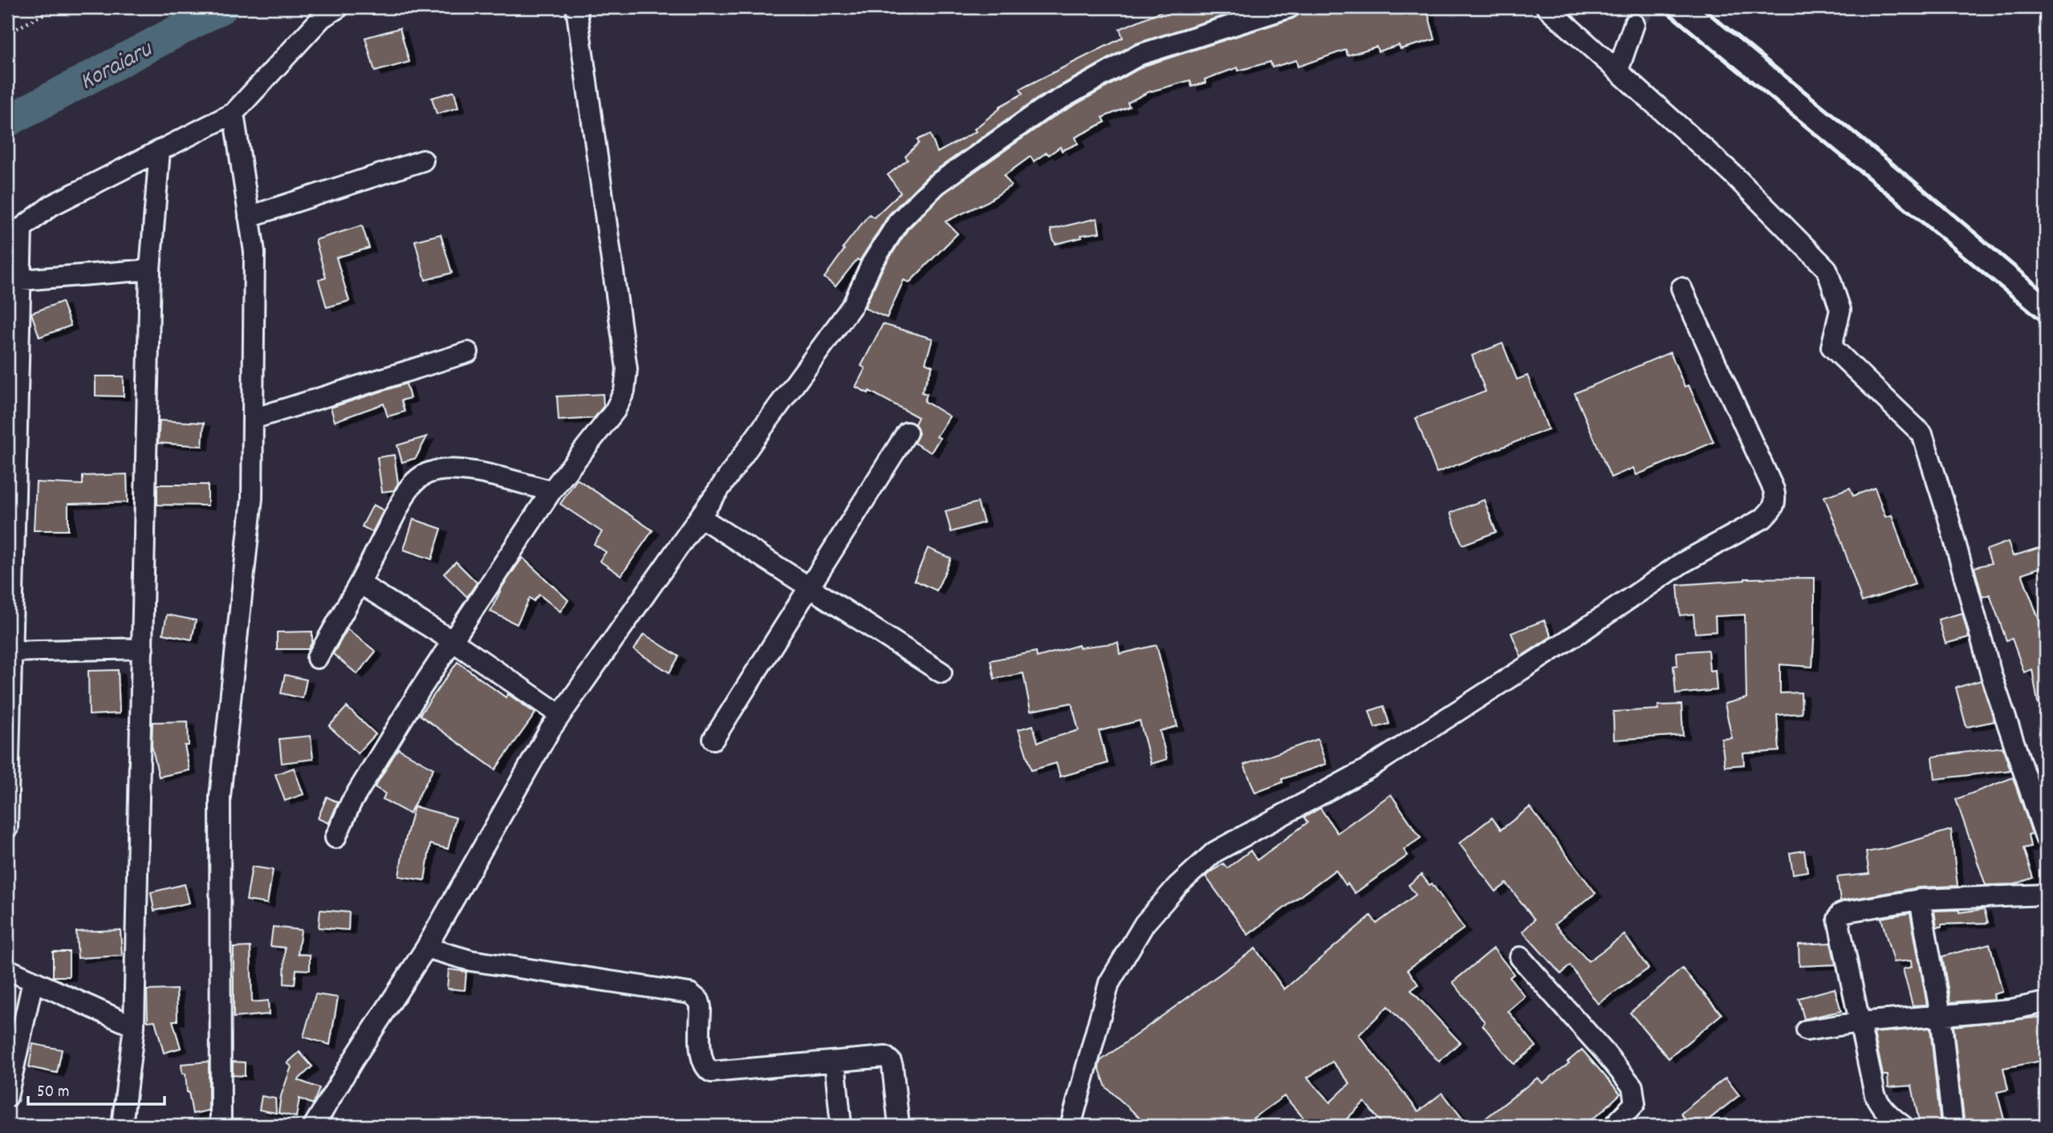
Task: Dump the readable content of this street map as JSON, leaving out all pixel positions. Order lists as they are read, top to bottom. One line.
{"water":["Koraiaru"],"scale_bar":"50 m"}
